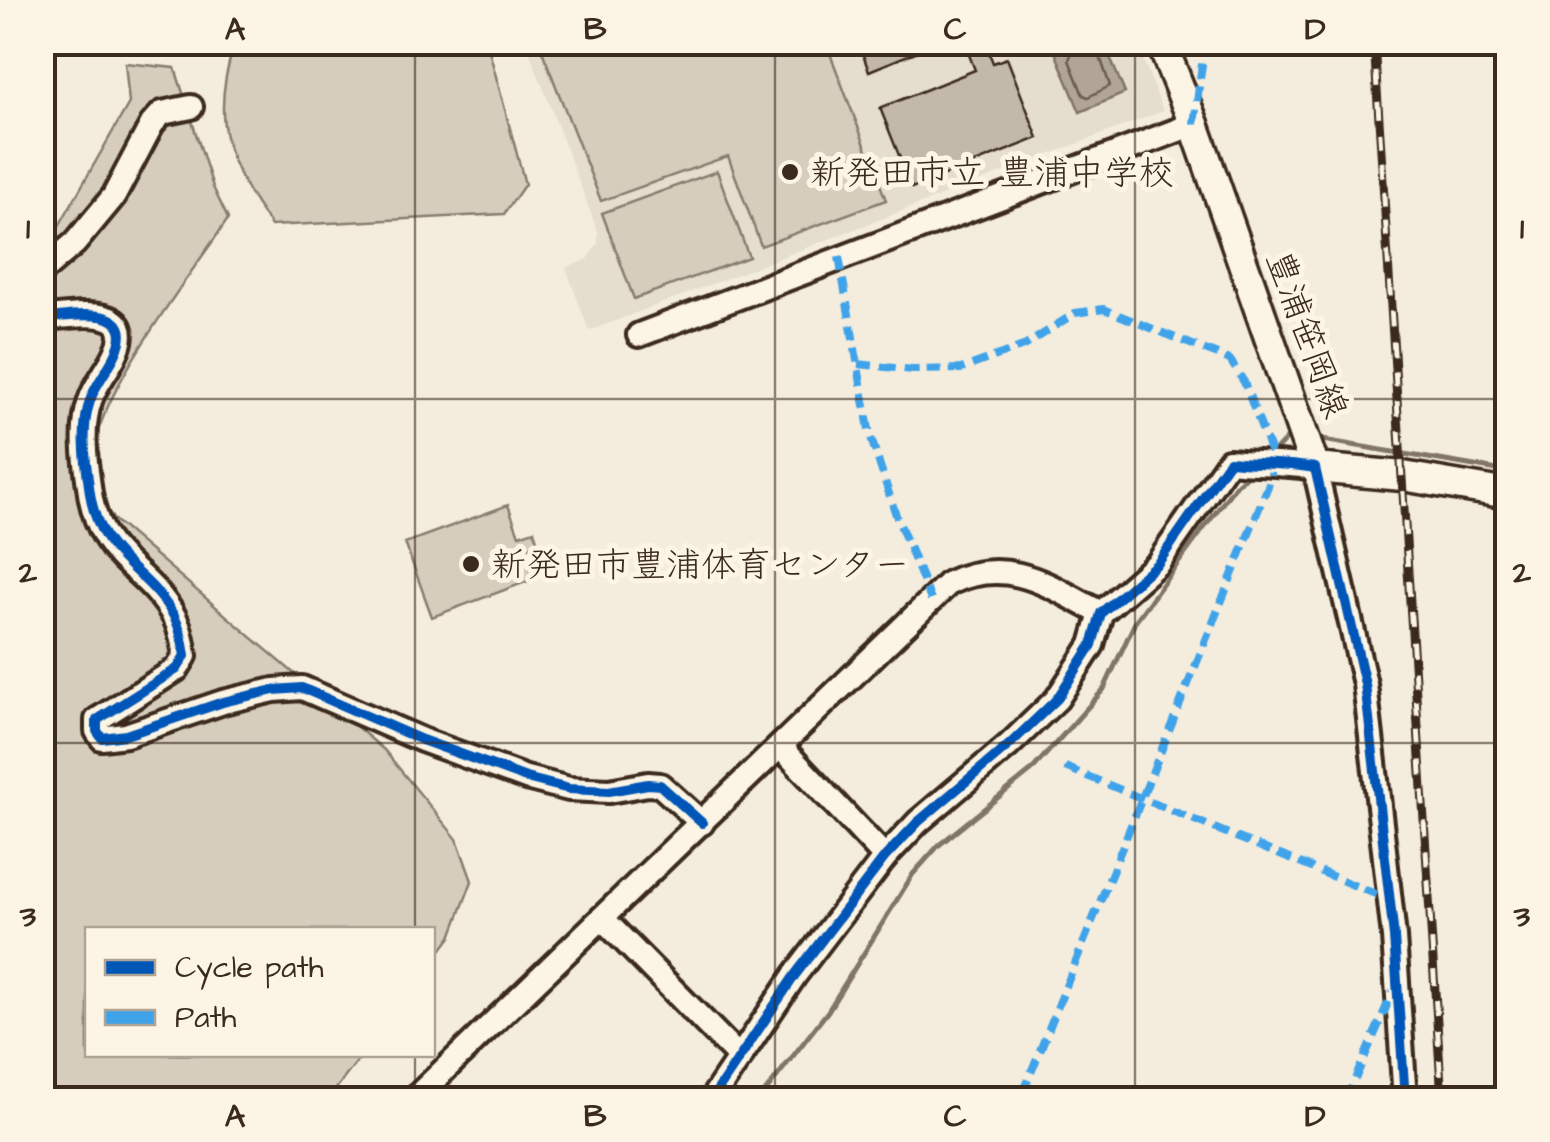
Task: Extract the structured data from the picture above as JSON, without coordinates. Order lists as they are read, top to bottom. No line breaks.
{"streets":{"main road":["豊浦笹岡線"]},"places":["新発田市立 豊浦中学校","新発田市豊浦体育センター"],"legend":["Cycle path","Path"],"grid":{"columns":["A","B","C","D"],"rows":["1","2","3"]}}
